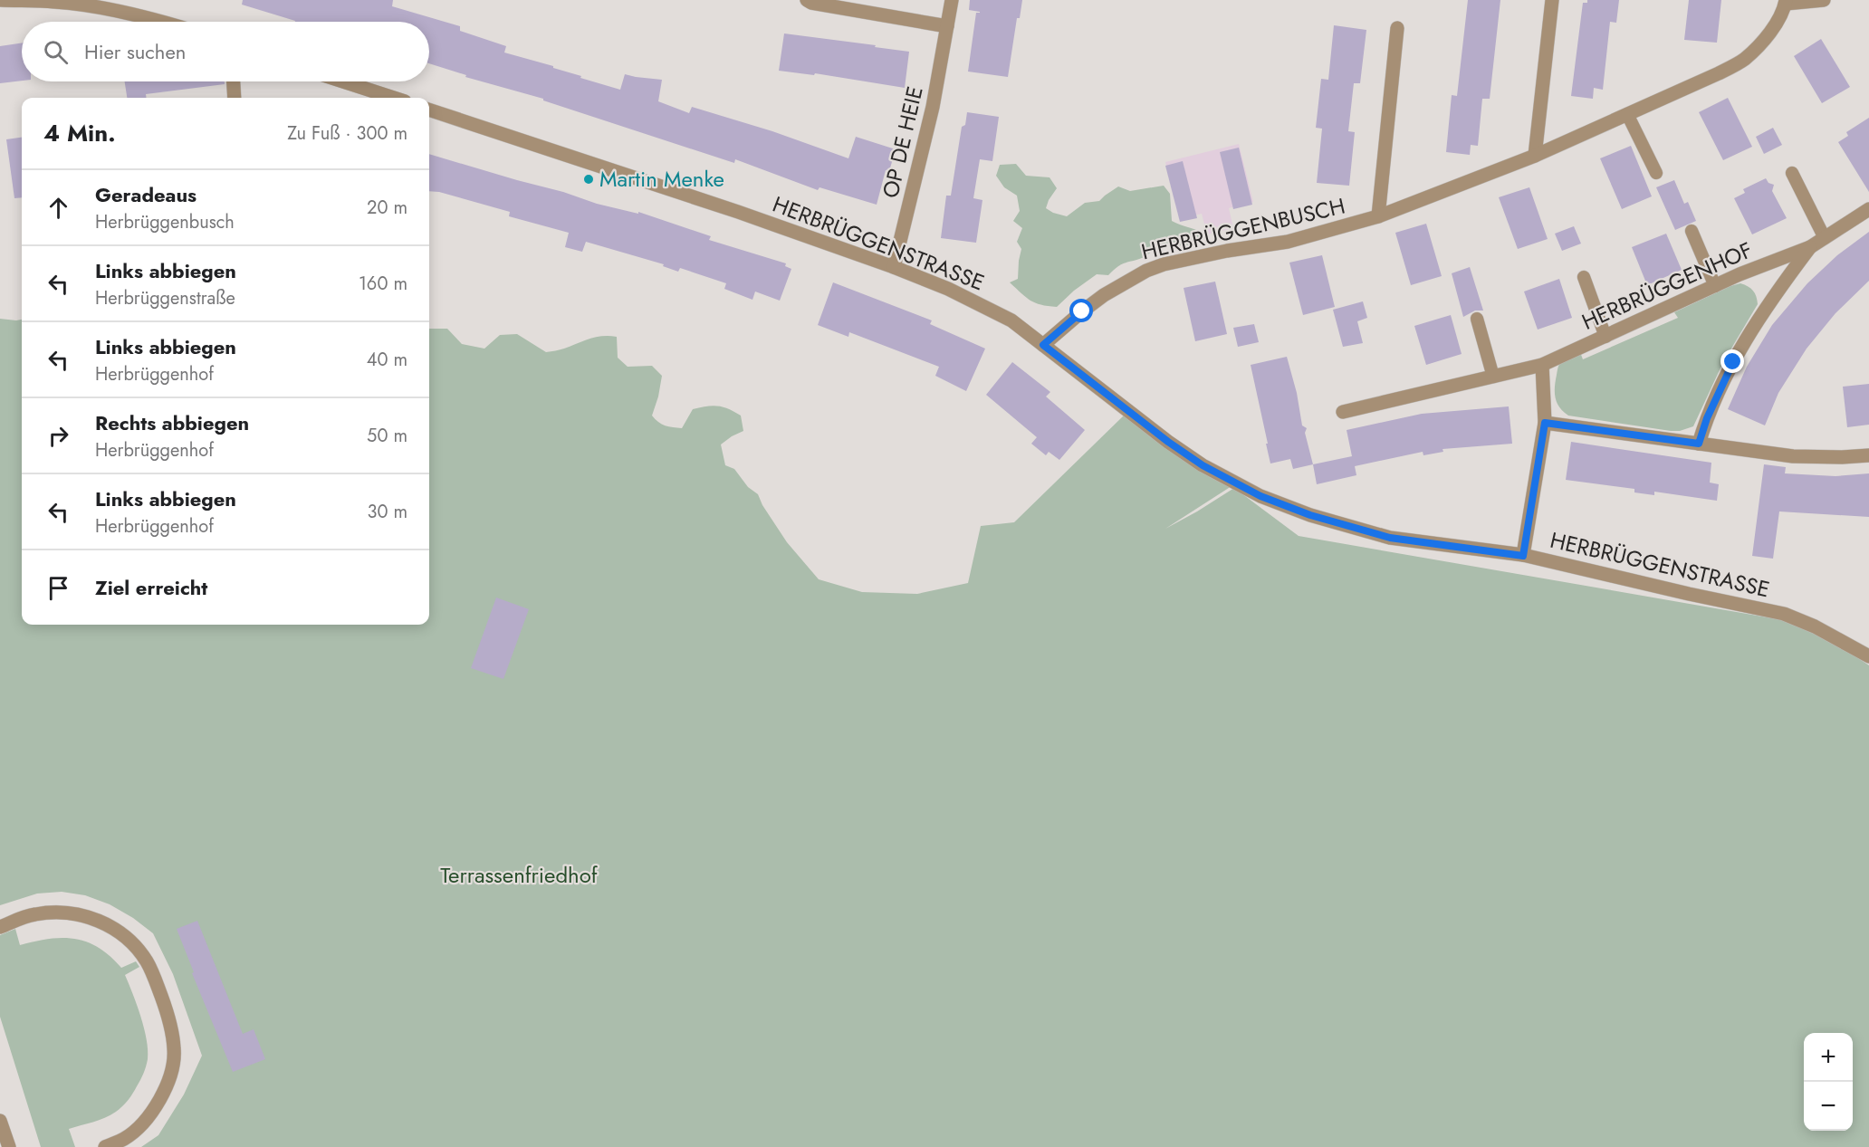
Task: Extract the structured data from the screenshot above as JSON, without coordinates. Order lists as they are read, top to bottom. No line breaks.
{"streets":{"street":["OP DE HEIE","HERBRÜGGENBUSCH","HERBRÜGGENSTRASSE","HERBRÜGGENHOF"]},"crossings":[["OP DE HEIE","HERBRÜGGENSTRASSE"],["HERBRÜGGENBUSCH","HERBRÜGGENSTRASSE"]],"parks":["Terrassenfriedhof"],"places":["Martin Menke"],"page":{"search":"Hier suchen","heading":["4 Min.","Zu Fuß · 300 m"],"list":[["Geradeaus","Herbrüggenbusch","20 m"],["Links abbiegen","Herbrüggenstraße","160 m"],["Links abbiegen","Herbrüggenhof","40 m"],["Rechts abbiegen","Herbrüggenhof","50 m"],["Links abbiegen","Herbrüggenhof","30 m"],"Ziel erreicht"],"map_buttons":["+","−"]}}
